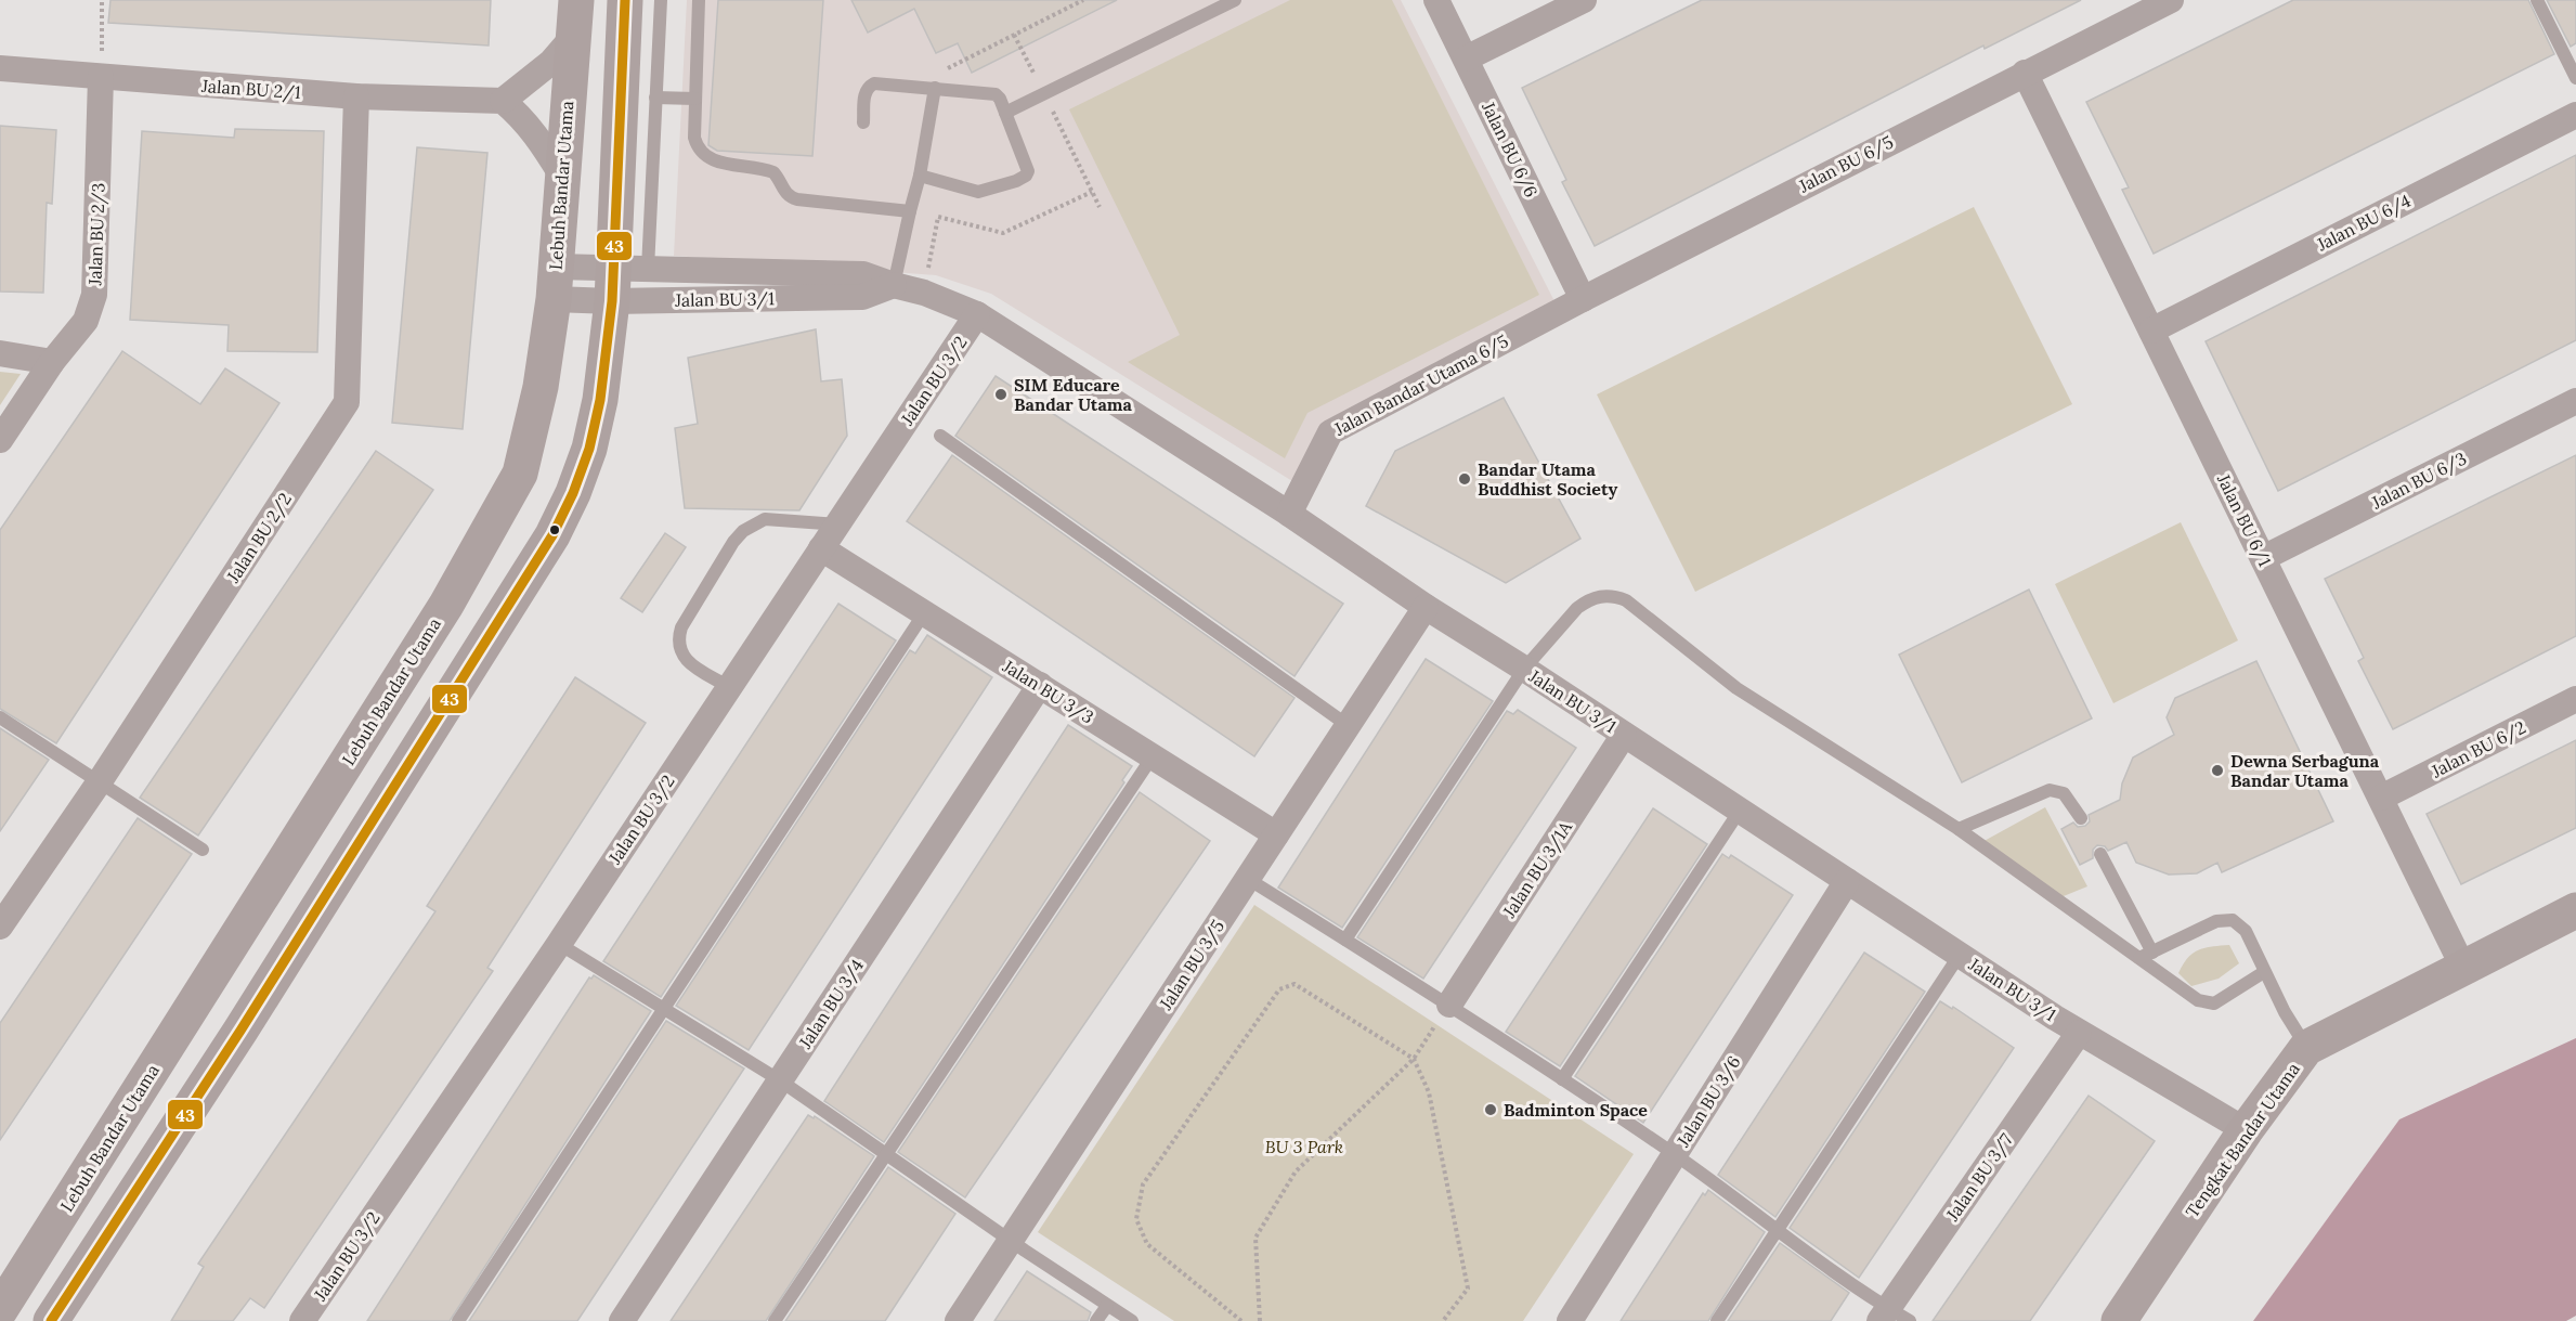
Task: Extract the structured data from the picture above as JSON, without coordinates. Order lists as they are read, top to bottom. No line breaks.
{"streets":{"main road":["Lebuh Bandar Utama","Tengkat Bandar Utama"],"street":["Jalan BU 2/1","Jalan BU 6/6","Jalan BU 6/5","Jalan BU 6/4","Jalan BU 2/3","Jalan BU 3/1","Jalan BU 3/2","Jalan Bandar Utama 6/5","Jalan BU 6/3","Jalan BU 6/1","Jalan BU 2/2","Jalan BU 3/3","Jalan BU 6/2","Jalan BU 3/1A","Jalan BU 3/5","Jalan BU 3/4","Jalan BU 3/6","Jalan BU 3/7"]},"crossings":[["Jalan BU 2/1","Jalan BU 2/3"],["Jalan BU 2/1","Jalan BU 2/2"],["Jalan BU 6/6","Jalan BU 6/5"],["Jalan BU 6/5","Jalan Bandar Utama 6/5"],["Jalan BU 6/5","Jalan BU 6/1"],["Lebuh Bandar Utama","Jalan BU 3/1"],["Jalan BU 6/4","Jalan BU 6/1"],["Jalan BU 3/1","Jalan BU 3/2"],["Jalan BU 3/1","Jalan Bandar Utama 6/5"],["Jalan BU 3/1","Jalan BU 3/1A"],["Jalan BU 3/1","Jalan BU 3/5"],["Jalan BU 3/1","Jalan BU 3/6"],["Jalan BU 3/1","Tengkat Bandar Utama"],["Jalan BU 3/1","Jalan BU 3/7"],["Jalan BU 3/2","Jalan BU 3/3"],["Jalan BU 6/3","Jalan BU 6/1"],["Jalan BU 6/1","Jalan BU 6/2"],["Jalan BU 6/1","Tengkat Bandar Utama"],["Jalan BU 3/3","Jalan BU 3/5"],["Jalan BU 3/3","Jalan BU 3/4"]],"parks":["BU 3 Park"],"places":["SIM Educare Bandar Utama","Bandar Utama Buddhist Society","Dewna Serbaguna Bandar Utama","Badminton Space"],"lines":["transit line 43"]}
